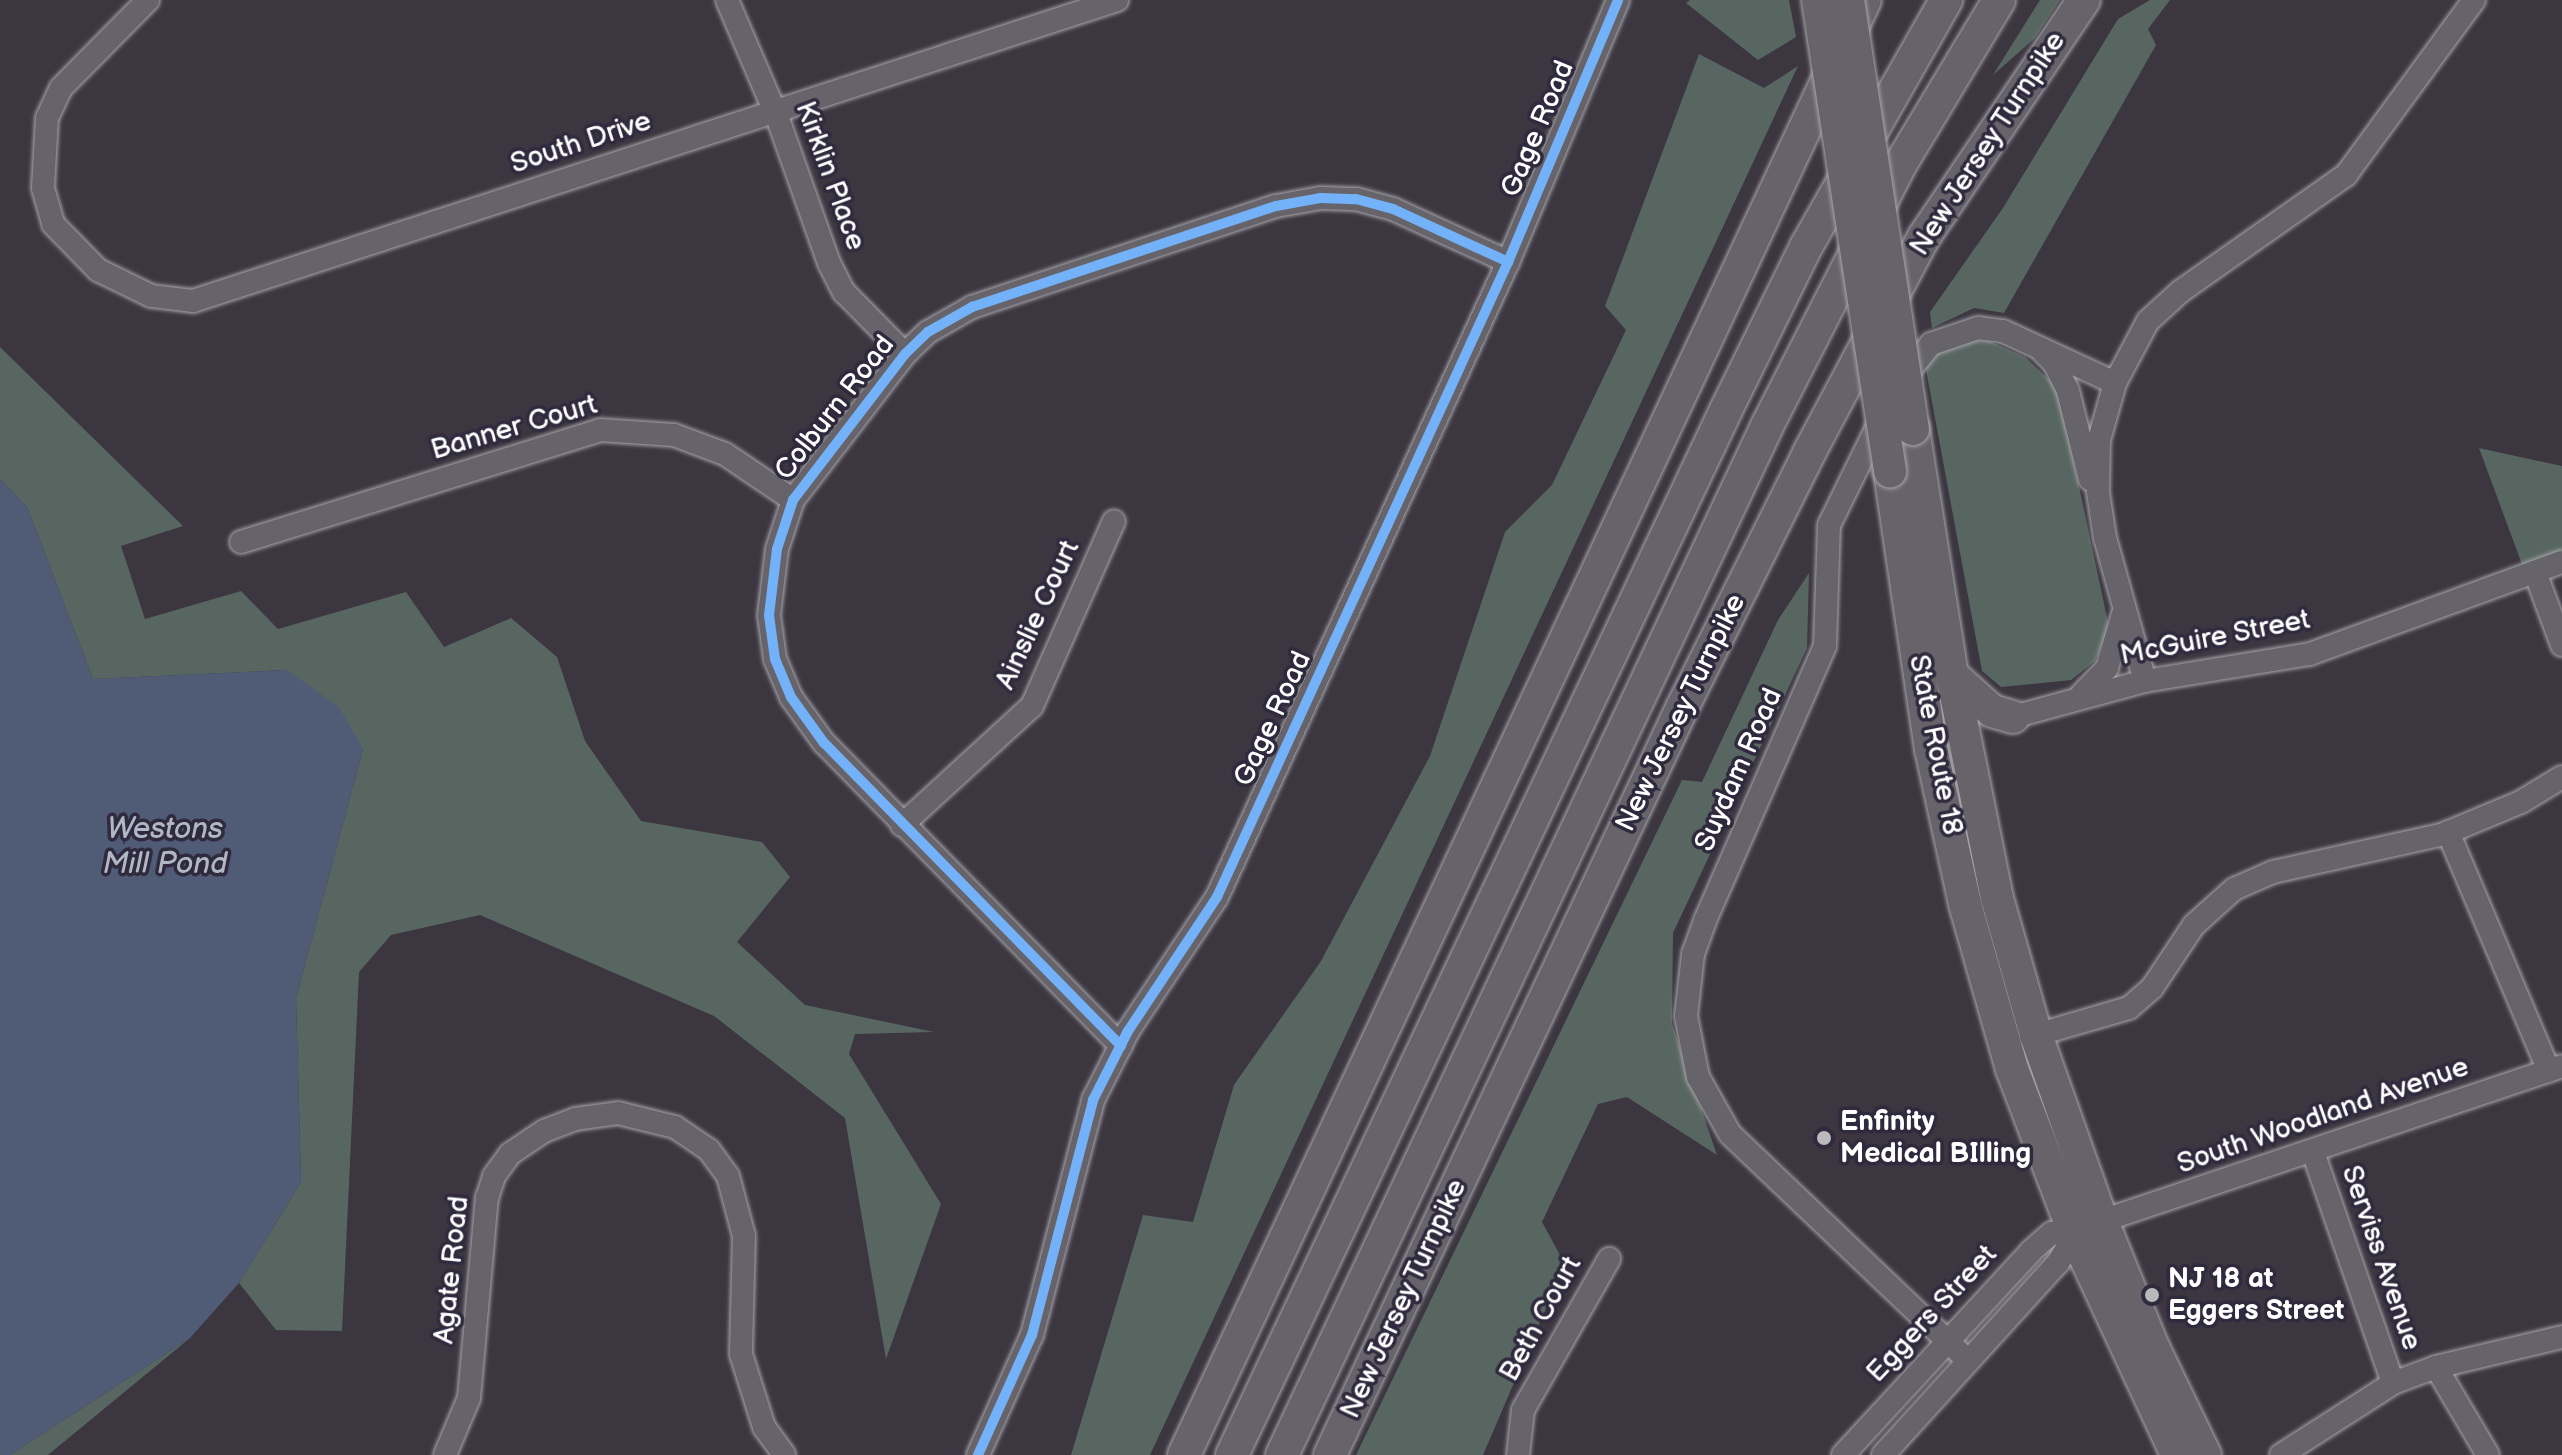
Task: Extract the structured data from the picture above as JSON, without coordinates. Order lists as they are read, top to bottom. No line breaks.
{"streets":{"highway":["New Jersey Turnpike","State Route 18"],"street":["Gage Road","South Drive","Kirklin Place","Colburn Road","Banner Court","Ainslie Court","McGuire Street","Suydam Road","South Woodland Avenue","Serviss Avenue","Agate Road","Eggers Street","Beth Court"]},"crossings":[["Gage Road","Colburn Road"],["South Drive","Kirklin Place"],["Kirklin Place","Colburn Road"],["Colburn Road","Banner Court"],["Colburn Road","Ainslie Court"],["State Route 18","South Woodland Avenue"],["State Route 18","Eggers Street"],["Suydam Road","Eggers Street"],["South Woodland Avenue","Serviss Avenue"],["South Woodland Avenue","Eggers Street"]],"water":["Westons Mill Pond"],"places":["Enfinity Medical BIlling","NJ 18 at Eggers Street"]}
